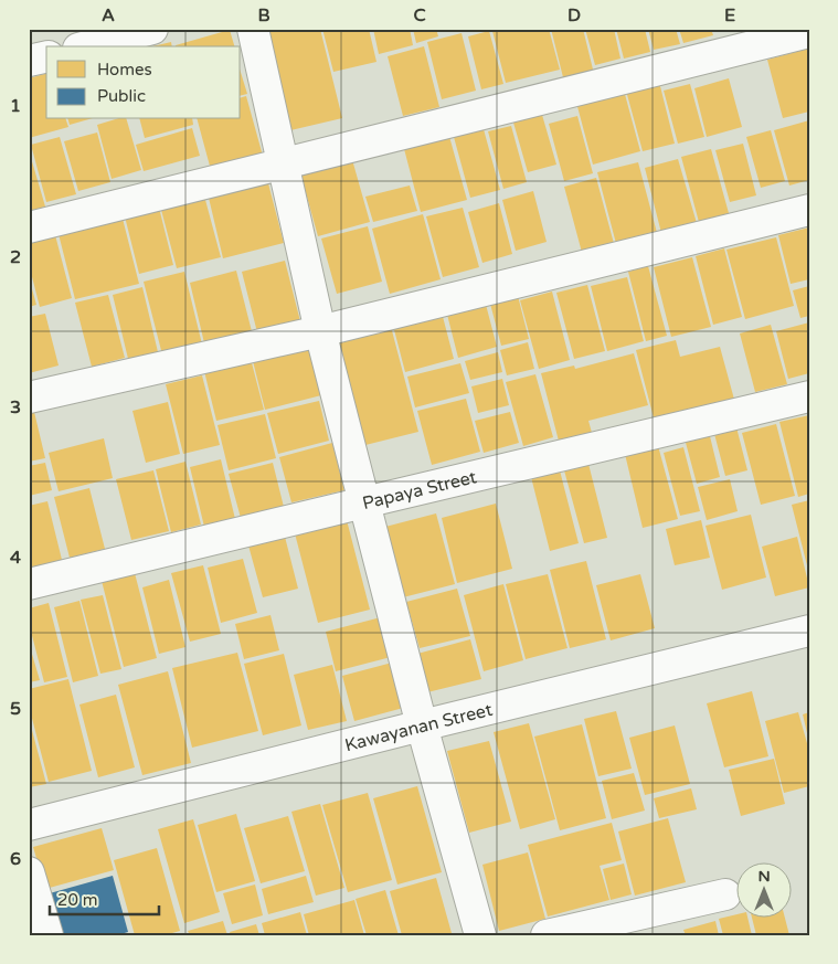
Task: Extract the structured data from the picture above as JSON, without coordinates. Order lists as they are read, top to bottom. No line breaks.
{"streets":{"street":["Papaya Street","Kawayanan Street"]},"legend":["Homes","Public"],"scale_bar":"20 m","north":"top","grid":{"columns":["A","B","C","D","E"],"rows":["1","2","3","4","5","6"]}}
